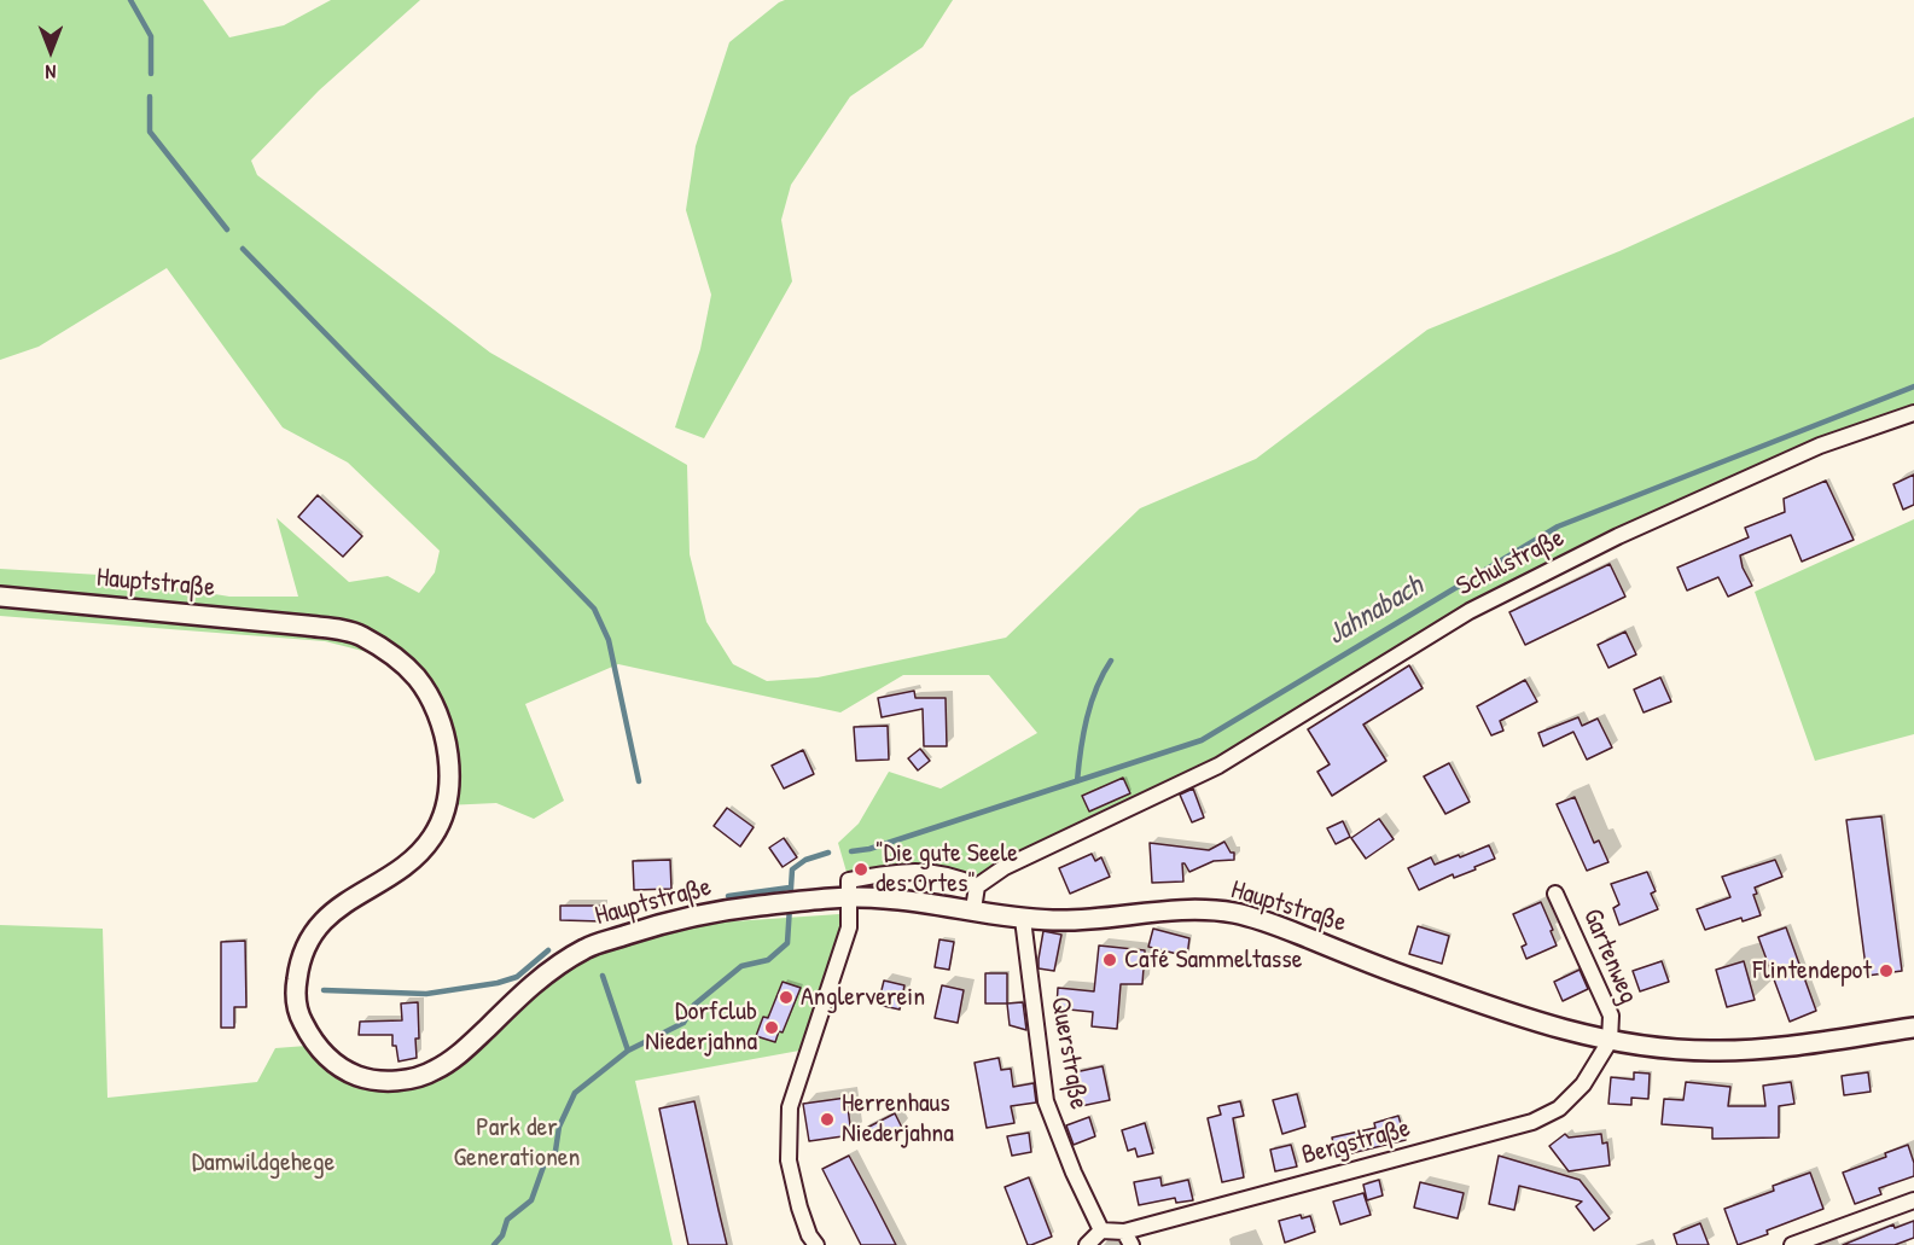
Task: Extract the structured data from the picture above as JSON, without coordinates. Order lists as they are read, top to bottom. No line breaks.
{"streets":{"street":["Schulstraße","Hauptstraße","Gartenweg","Querstraße","Bergstraße"]},"crossings":[["Hauptstraße","Gartenweg"],["Hauptstraße","Querstraße"],["Hauptstraße","Bergstraße"],["Gartenweg","Bergstraße"],["Querstraße","Bergstraße"]],"water":["Jahnabach"],"parks":["Park der Generationen","Damwildgehege"],"places":["\"Die gute Seele des Ortes\"","Café Sammeltasse","Flintendepot","Anglerverein","Dorfclub Niederjahna","Herrenhaus Niederjahna"],"north":"bottom"}
